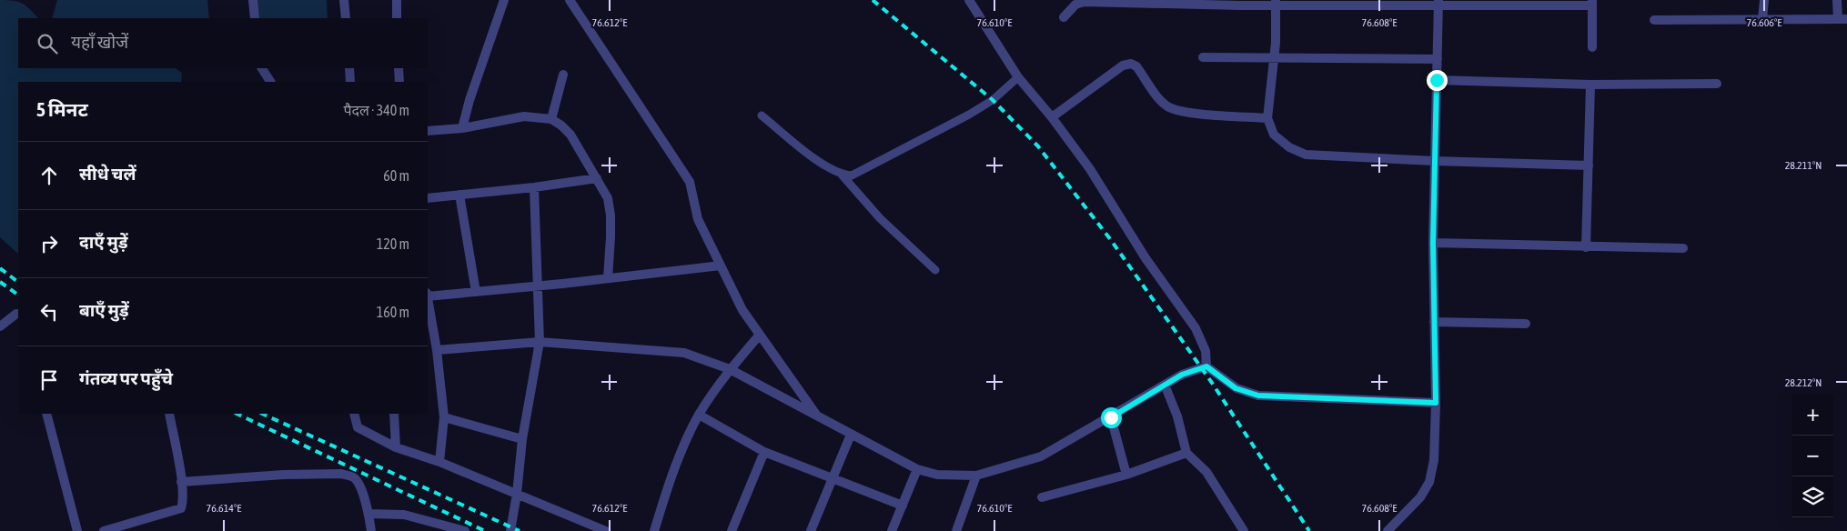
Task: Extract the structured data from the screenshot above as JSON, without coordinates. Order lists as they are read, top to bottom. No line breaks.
{"page":{"search":"यहाँ खोजें","heading":["5 मिनट","पैदल · 340 m"],"list":[["सीधे चलें","60 m"],["दाएँ मुड़ें","120 m"],["बाएँ मुड़ें","160 m"],"गंतव्य पर पहुँचे"],"map_buttons":["+","−"]},"coordinates":["76.612°E","76.610°E","76.608°E","76.606°E","28.211°N","28.212°N","76.614°E"]}
